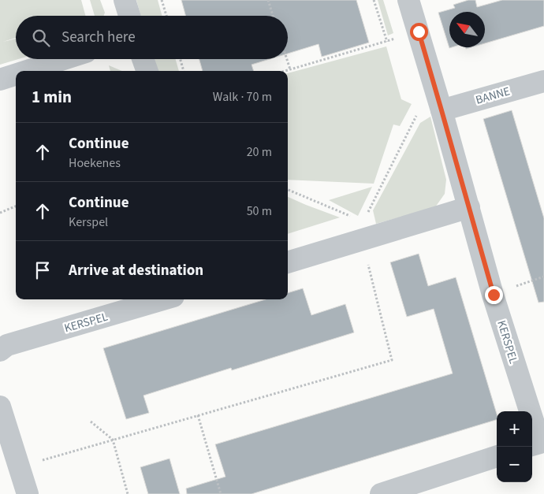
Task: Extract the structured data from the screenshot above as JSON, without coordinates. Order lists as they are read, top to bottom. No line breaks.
{"streets":{"street":["BANNE","KERSPEL"]},"crossings":[["BANNE","KERSPEL"]],"north":"top left","page":{"search":"Search here","heading":["1 min","Walk · 70 m"],"list":[["Continue","Hoekenes","20 m"],["Continue","Kerspel","50 m"],"Arrive at destination"],"map_buttons":["+","−"]}}
